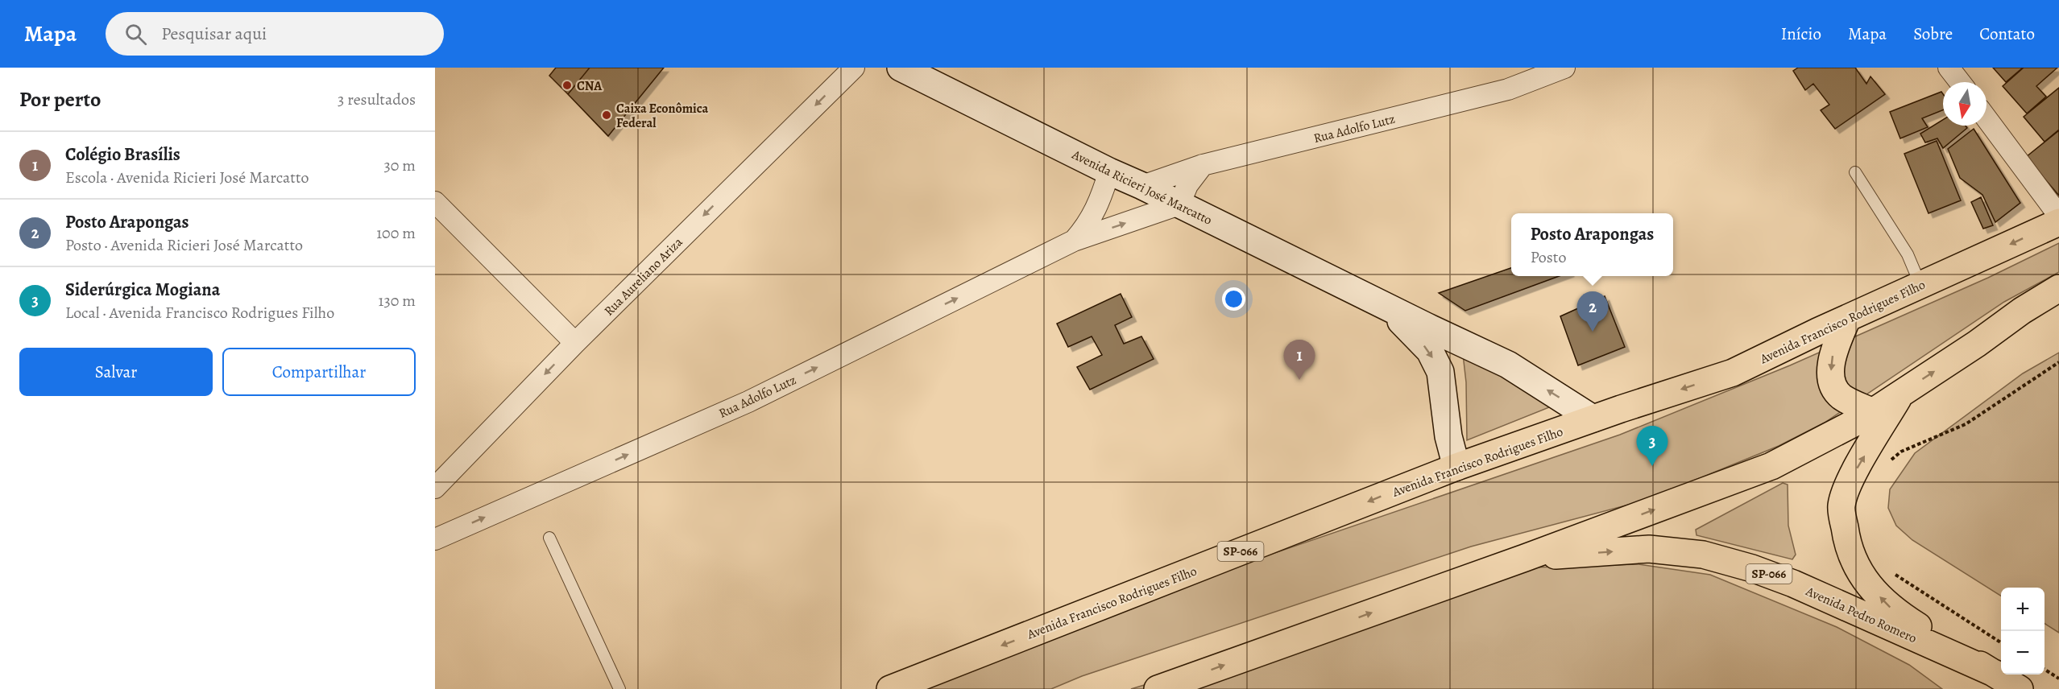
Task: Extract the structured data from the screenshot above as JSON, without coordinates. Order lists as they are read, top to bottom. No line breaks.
{"streets":{"main road":["Avenida Ricieri José Marcatto","Avenida Francisco Rodrigues Filho","SP-066","Avenida Pedro Romero"],"street":["Rua Adolfo Lutz","Rua Aureliano Ariza"]},"crossings":[["Rua Adolfo Lutz","Avenida Ricieri José Marcatto"],["Avenida Ricieri José Marcatto","Avenida Francisco Rodrigues Filho"],["SP-066","Avenida Pedro Romero"]],"one_way":["Rua Adolfo Lutz","Rua Aureliano Ariza"],"places":["CNA","Caixa Econômica Federal"],"north":"bottom","page":{"header":"Mapa","search":"Pesquisar aqui","nav":["Início","Mapa","Sobre","Contato"],"heading":["Por perto","3 resultados"],"list":[{"mark":"1","name":"Colégio Brasílis","note":"Escola · Avenida Ricieri José Marcatto","value":"30 m"},{"mark":"2","name":"Posto Arapongas","note":"Posto · Avenida Ricieri José Marcatto","value":"100 m"},{"mark":"3","name":"Siderúrgica Mogiana","note":"Local · Avenida Francisco Rodrigues Filho","value":"130 m"}],"popup":["Posto Arapongas","Posto"],"pins":["2","1","3"],"buttons":["Salvar","Compartilhar"],"map_buttons":["+","−"]}}
